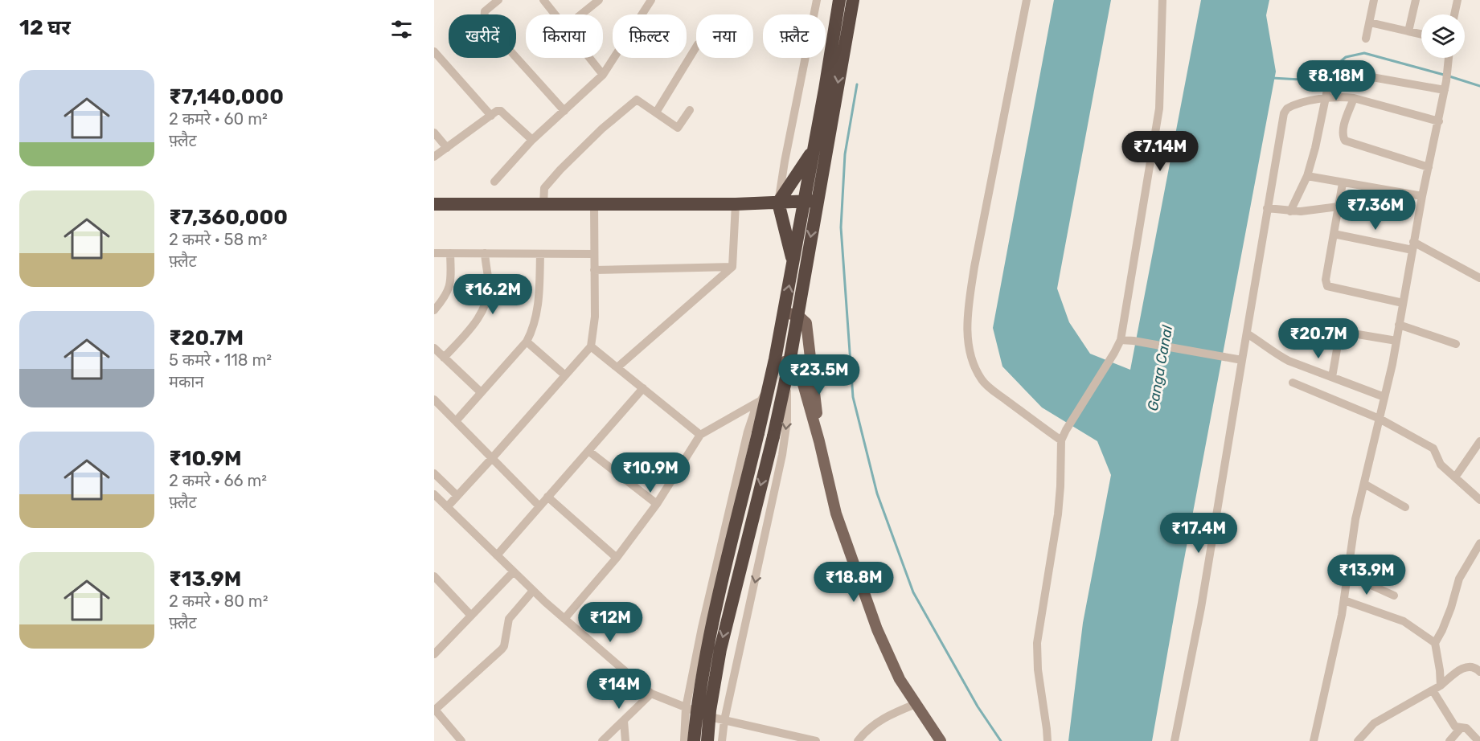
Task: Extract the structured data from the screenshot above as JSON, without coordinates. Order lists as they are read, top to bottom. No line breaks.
{"water":["Ganga Canal"],"page":{"heading":"12 घर","chip":["खरीदें","किराया","फ़िल्टर","नया","फ़्लैट"],"list":[{"name":"₹7,140,000","note":"2 कमरे · 60 m² · फ़्लैट"},{"name":"₹7,360,000","note":"2 कमरे · 58 m² · फ़्लैट"},{"name":"₹20.7M","note":"5 कमरे · 118 m² · मकान"},{"name":"₹10.9M","note":"2 कमरे · 66 m² · फ़्लैट"},{"name":"₹13.9M","note":"2 कमरे · 80 m² · फ़्लैट"}],"price":["₹8.18M","₹7.14M","₹7.36M","₹16.2M","₹20.7M","₹23.5M","₹10.9M","₹17.4M","₹13.9M","₹18.8M","₹12M","₹14M"]}}
